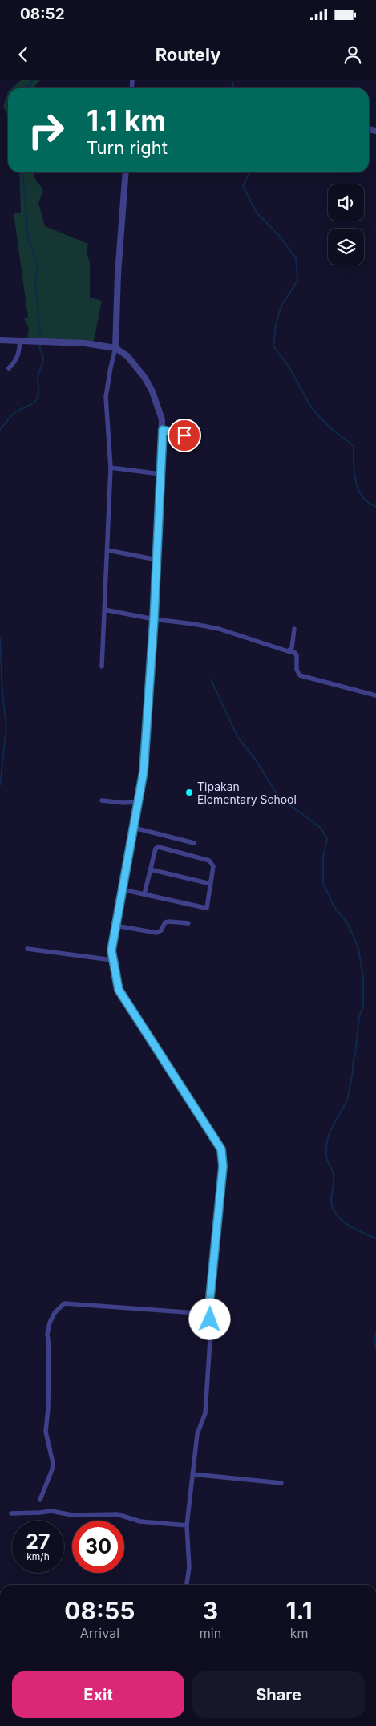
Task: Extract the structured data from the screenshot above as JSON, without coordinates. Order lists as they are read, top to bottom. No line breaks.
{"places":["Tipakan Elementary School"],"page":{"status":"08:52","header":"Routely","turn":["1.1 km","Turn right"],"speed":"27 km/h","limit":"30","eta":["08:55","Arrival","3","min","1.1","km"],"buttons":["Exit","Share"]}}
